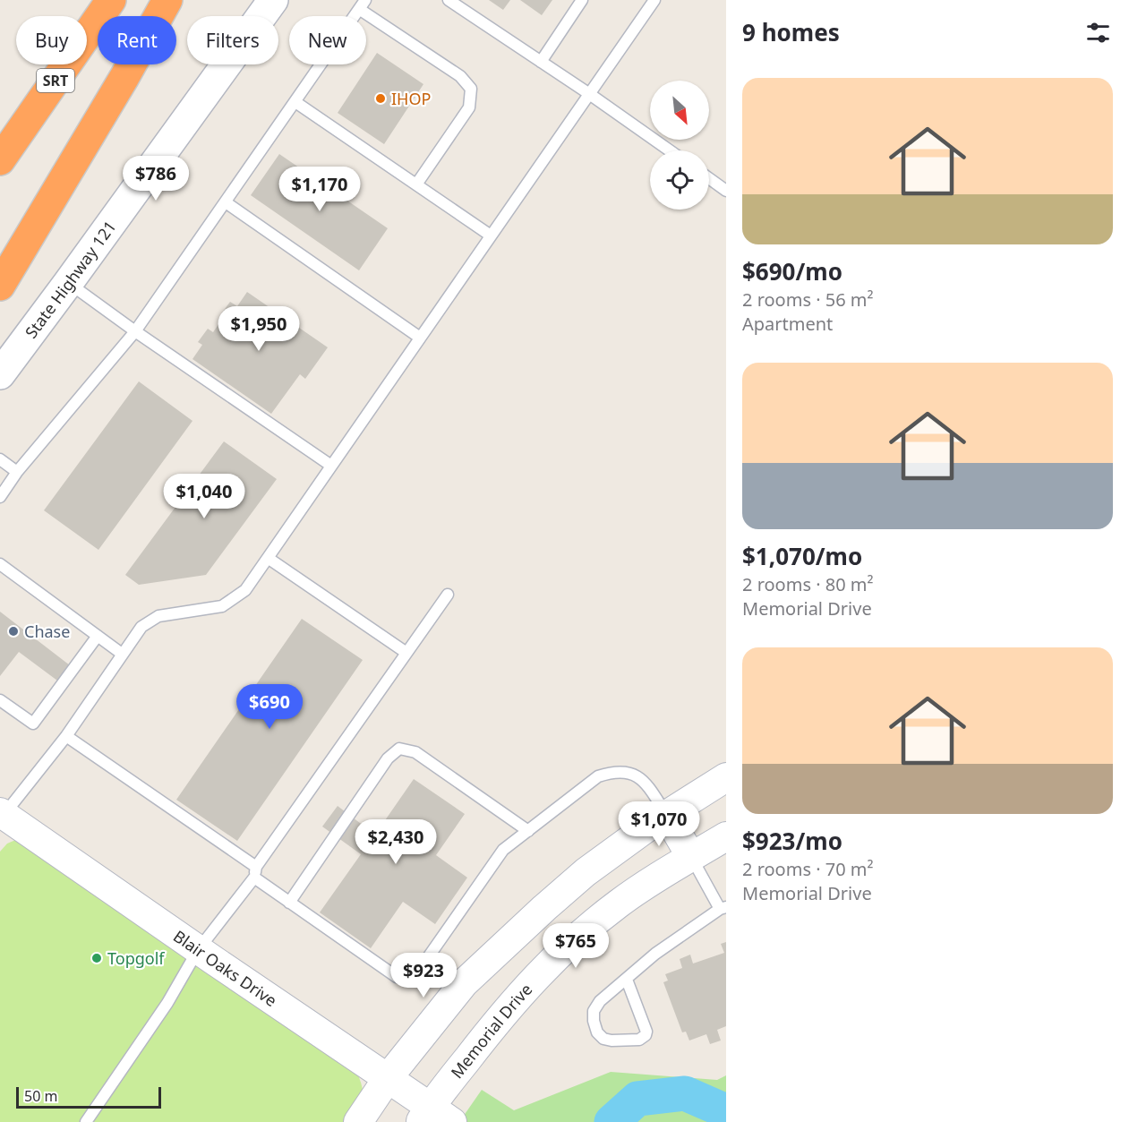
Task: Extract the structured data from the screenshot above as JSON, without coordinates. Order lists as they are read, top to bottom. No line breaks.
{"streets":{"highway":["SRT"],"main road":["State Highway 121"],"street":["Blair Oaks Drive","Memorial Drive"]},"crossings":[["Blair Oaks Drive","Memorial Drive"]],"places":["IHOP","Chase","Topgolf"],"scale_bar":"50 m","north":"bottom right","page":{"heading":"9 homes","chip":["Buy","Rent","Filters","New"],"list":[{"name":"$690/mo","note":"2 rooms · 56 m² · Apartment"},{"name":"$1,070/mo","note":"2 rooms · 80 m² · Memorial Drive"},{"name":"$923/mo","note":"2 rooms · 70 m² · Memorial Drive"}],"price":["$786","$1,170","$1,950","$1,040","$690","$1,070","$2,430","$765","$923"],"scale":"50 m"}}
